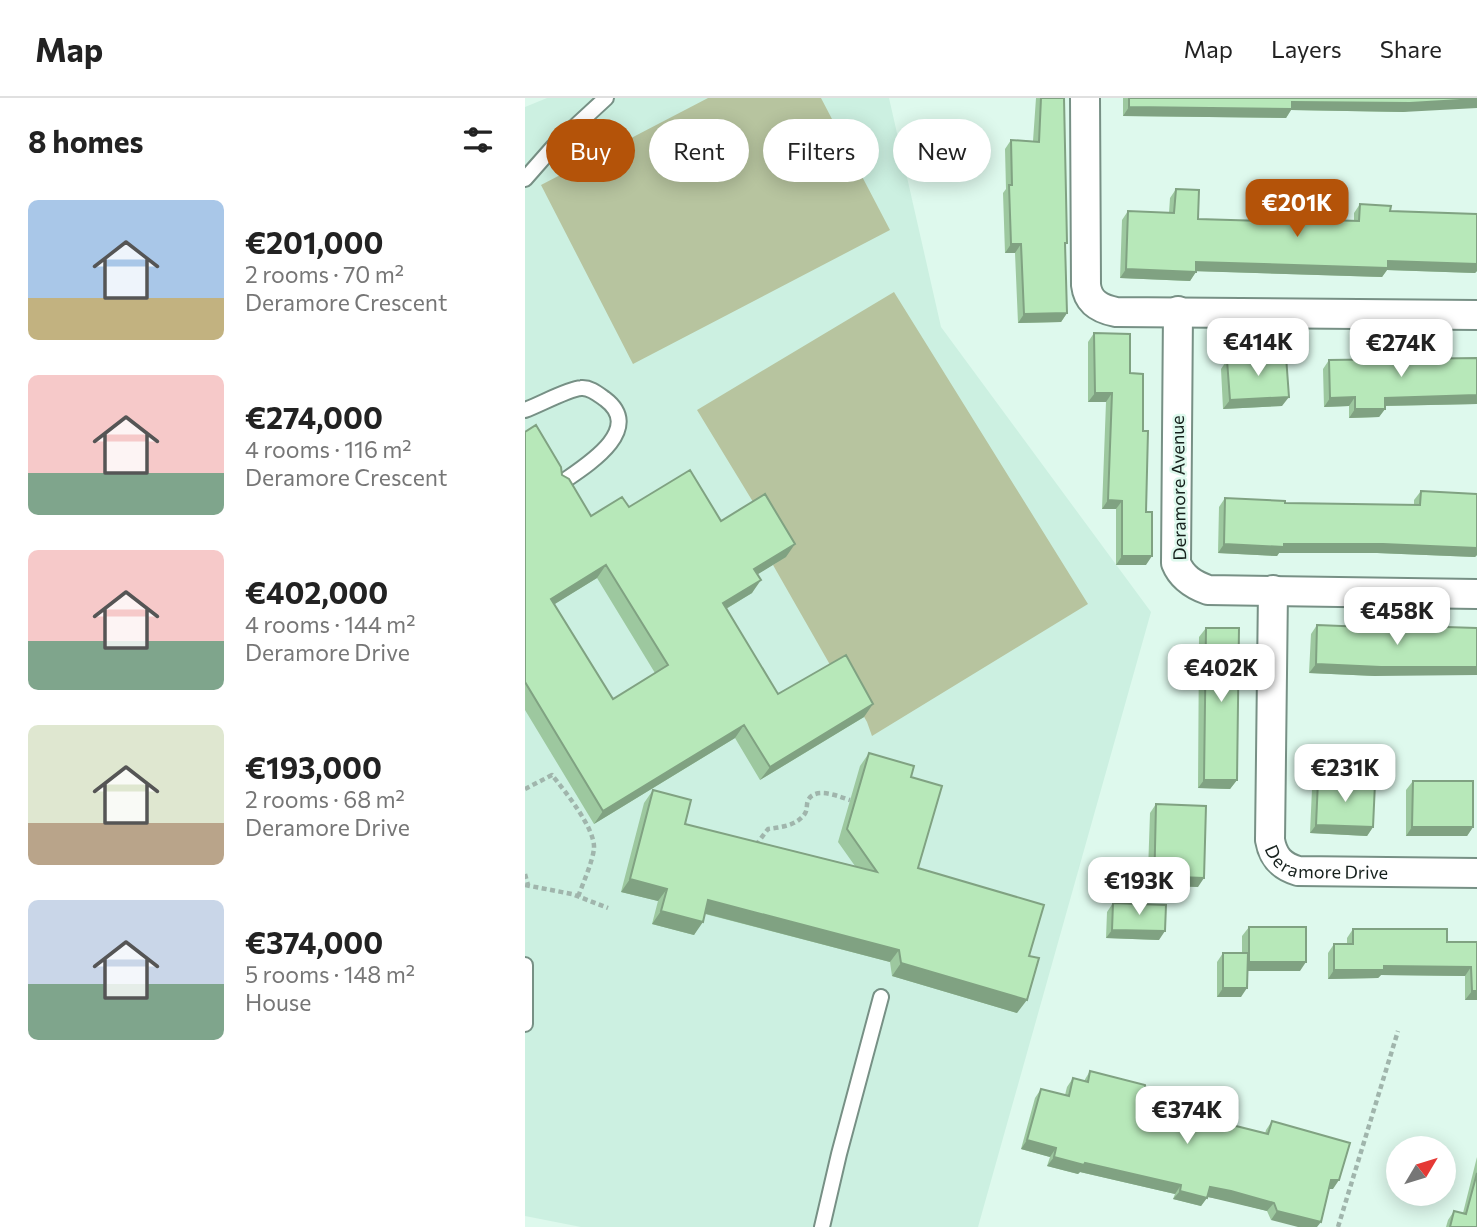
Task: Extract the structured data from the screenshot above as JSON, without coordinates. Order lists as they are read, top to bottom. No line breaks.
{"streets":{"street":["Deramore Avenue","Deramore Drive"]},"crossings":[["Deramore Avenue","Deramore Drive"]],"north":"top right","page":{"header":"Map","nav":["Map","Layers","Share"],"heading":"8 homes","chip":["Buy","Rent","Filters","New"],"price":["€201K","€414K","€274K","€458K","€402K","€231K","€193K","€374K"],"list":[{"name":"€201,000","note":"2 rooms · 70 m² · Deramore Crescent"},{"name":"€274,000","note":"4 rooms · 116 m² · Deramore Crescent"},{"name":"€402,000","note":"4 rooms · 144 m² · Deramore Drive"},{"name":"€193,000","note":"2 rooms · 68 m² · Deramore Drive"},{"name":"€374,000","note":"5 rooms · 148 m² · House"}]}}
